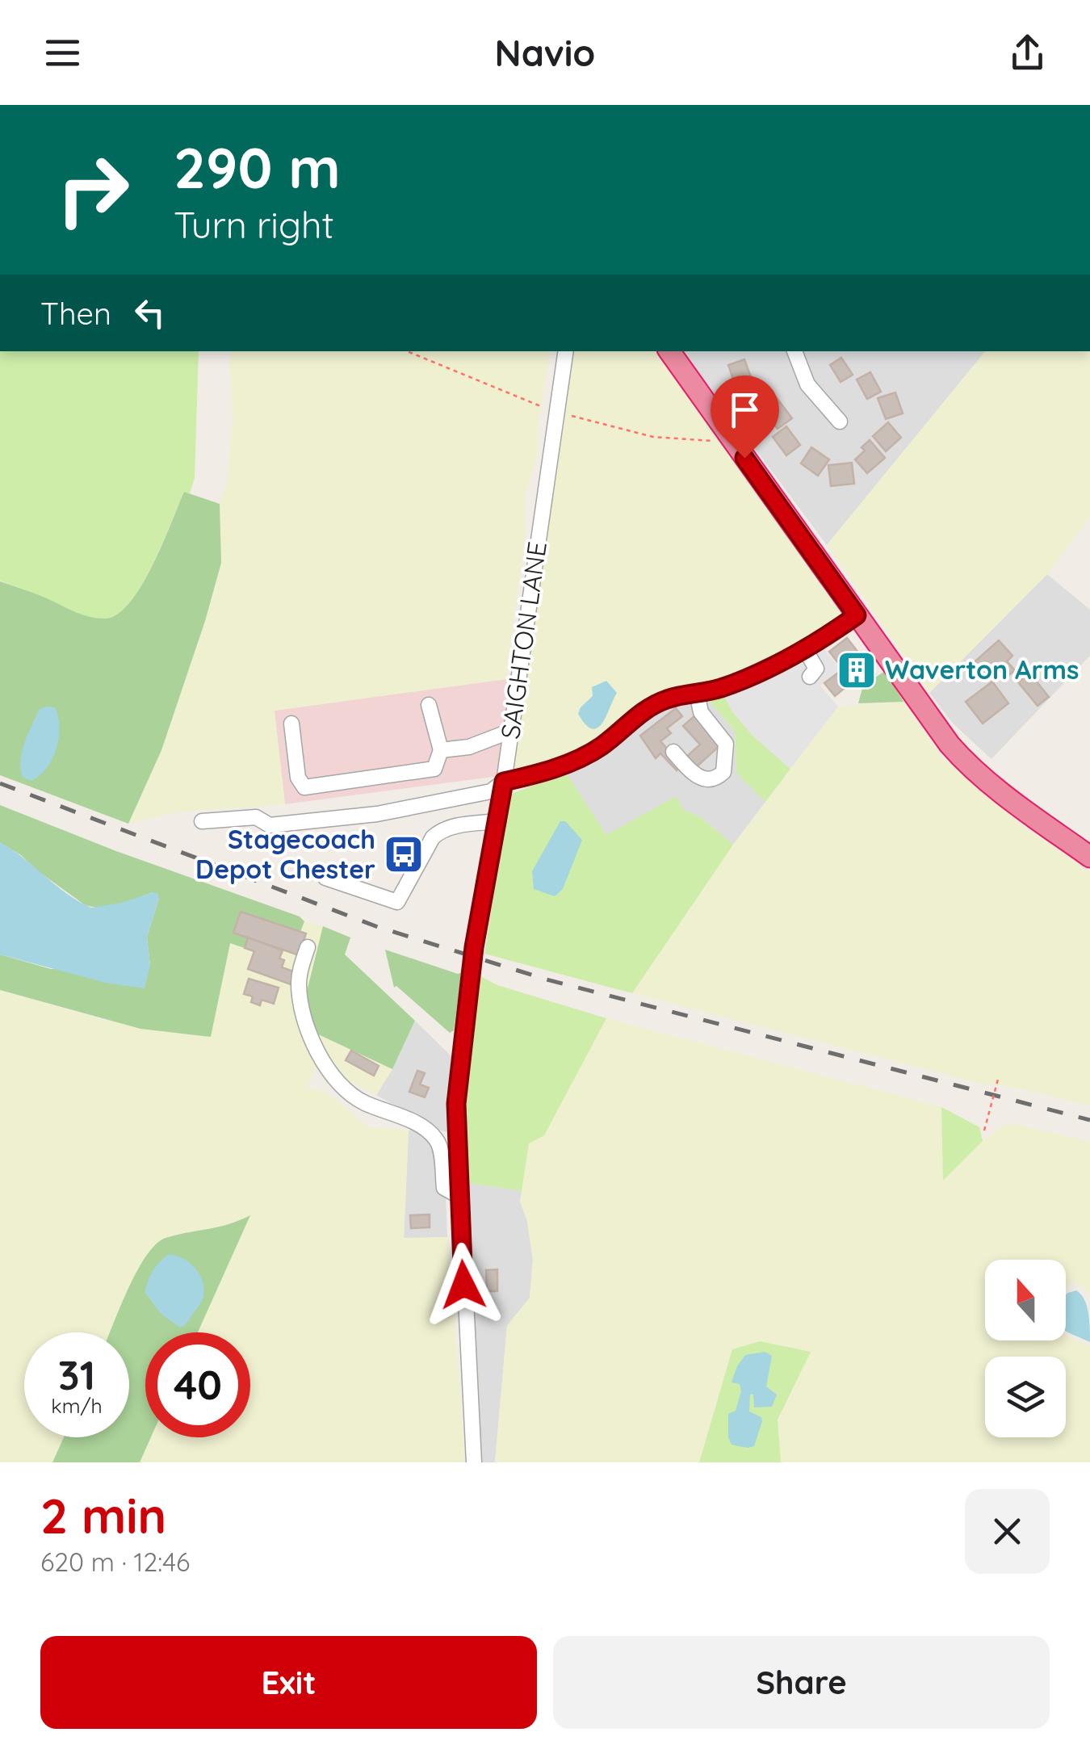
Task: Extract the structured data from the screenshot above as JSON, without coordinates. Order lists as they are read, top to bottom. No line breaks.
{"streets":{"street":["SAIGHTON LANE"]},"places":{"building":["Waverton Arms"],"bus stop":["Stagecoach Depot Chester"]},"north":"top","page":{"header":"Navio","turn":["290 m","Turn right"],"then":"Then","speed":"31 km/h","limit":"40","heading":["2 min","620 m · 12:46"],"buttons":["Exit","Share"]}}
